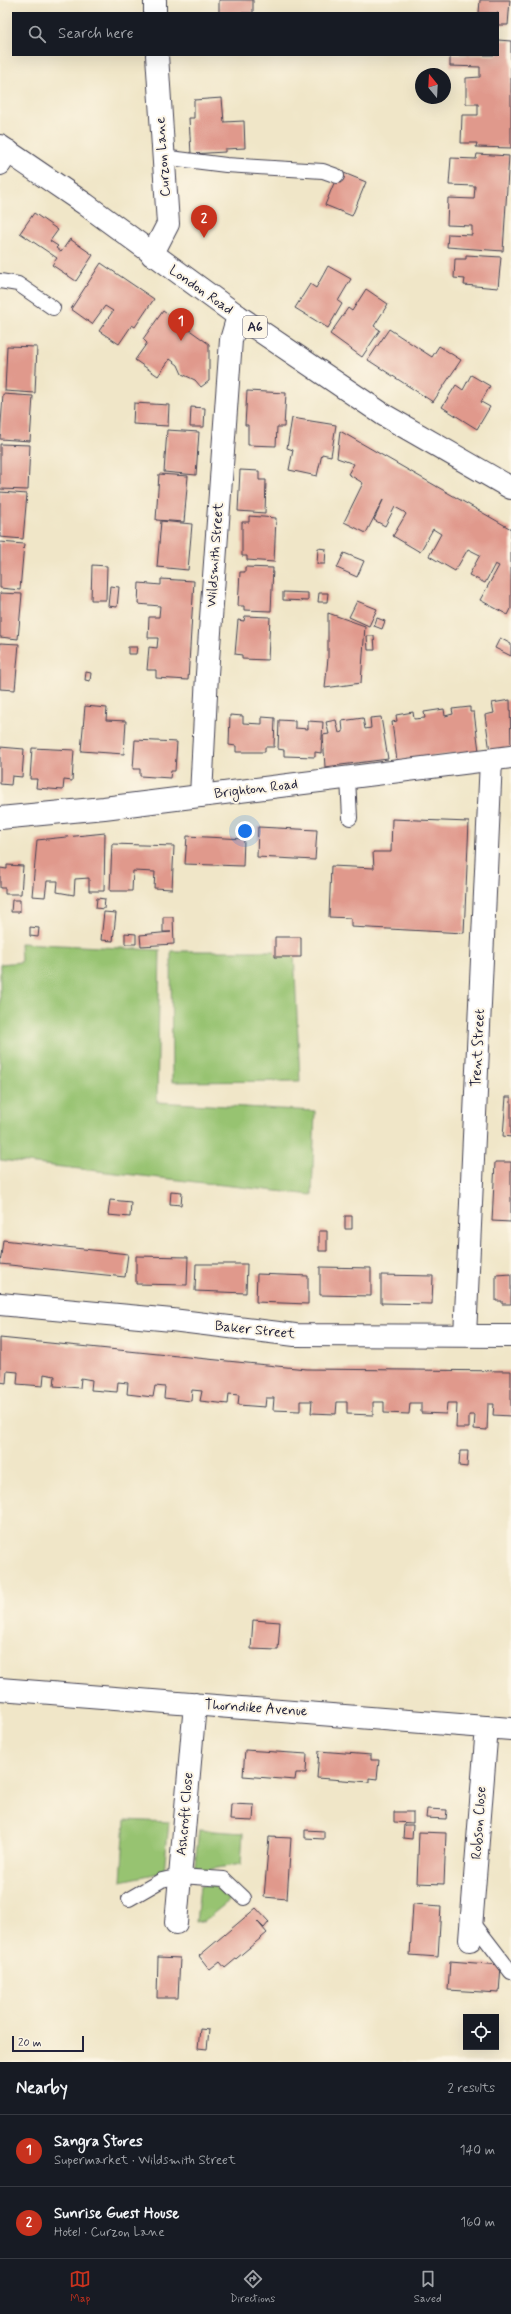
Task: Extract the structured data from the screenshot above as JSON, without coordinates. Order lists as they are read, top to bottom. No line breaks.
{"streets":{"street":["Curzon Lane","London Road","A6","Wildsmith Street","Brighton Road","Trent Street","Baker Street","Thorndike Avenue","Ashcroft Close","Robson Close"]},"crossings":[["Curzon Lane","London Road"],["London Road","Wildsmith Street"],["Wildsmith Street","Brighton Road"],["Brighton Road","Trent Street"],["Trent Street","Baker Street"],["Thorndike Avenue","Ashcroft Close"],["Thorndike Avenue","Robson Close"]],"scale_bar":"20 m","north":"top","page":{"search":"Search here","pins":["2","1"],"scale":"20 m","heading":["Nearby","2 results"],"list":[{"mark":"1","name":"Sangra Stores","note":"Supermarket · Wildsmith Street","value":"140 m"},{"mark":"2","name":"Sunrise Guest House","note":"Hotel · Curzon Lane","value":"160 m"}],"nav":["Map","Directions","Saved"]}}
